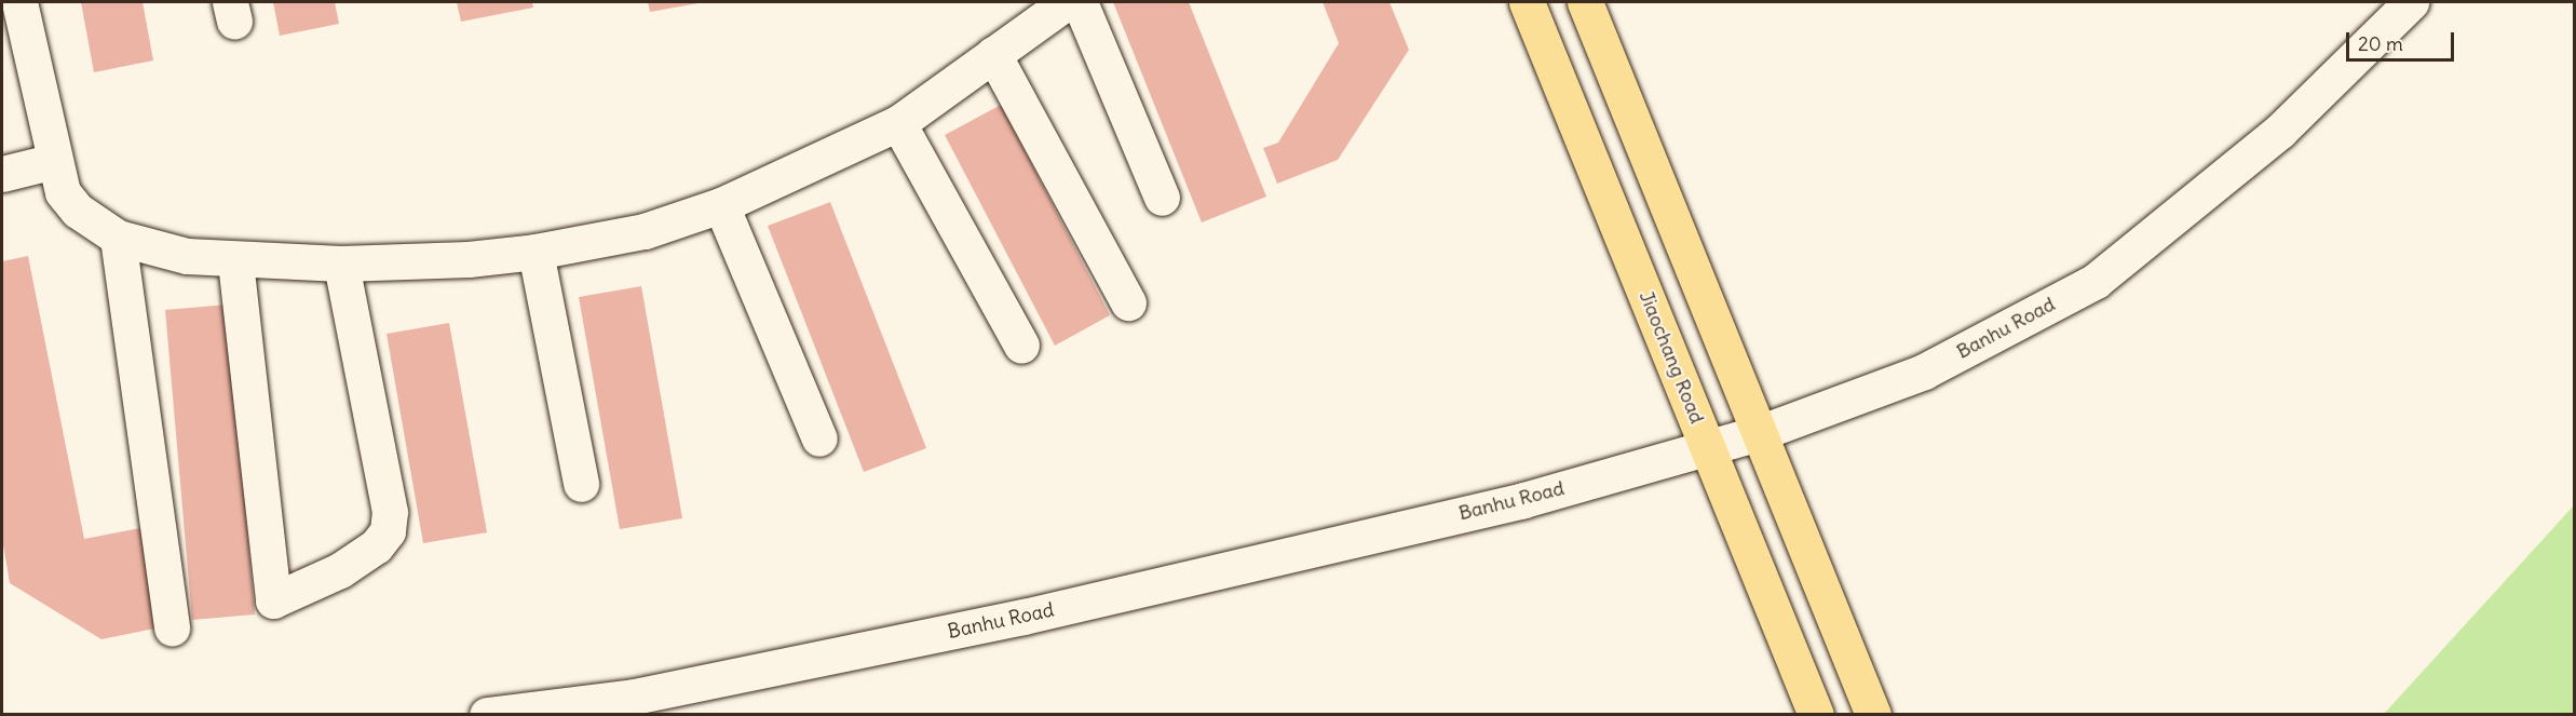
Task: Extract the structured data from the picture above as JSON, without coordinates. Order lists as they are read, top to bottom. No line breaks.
{"streets":{"main road":["Jiaochang Road"],"street":["Banhu Road"]},"crossings":[["Banhu Road","Jiaochang Road"]],"scale_bar":"20 m"}
